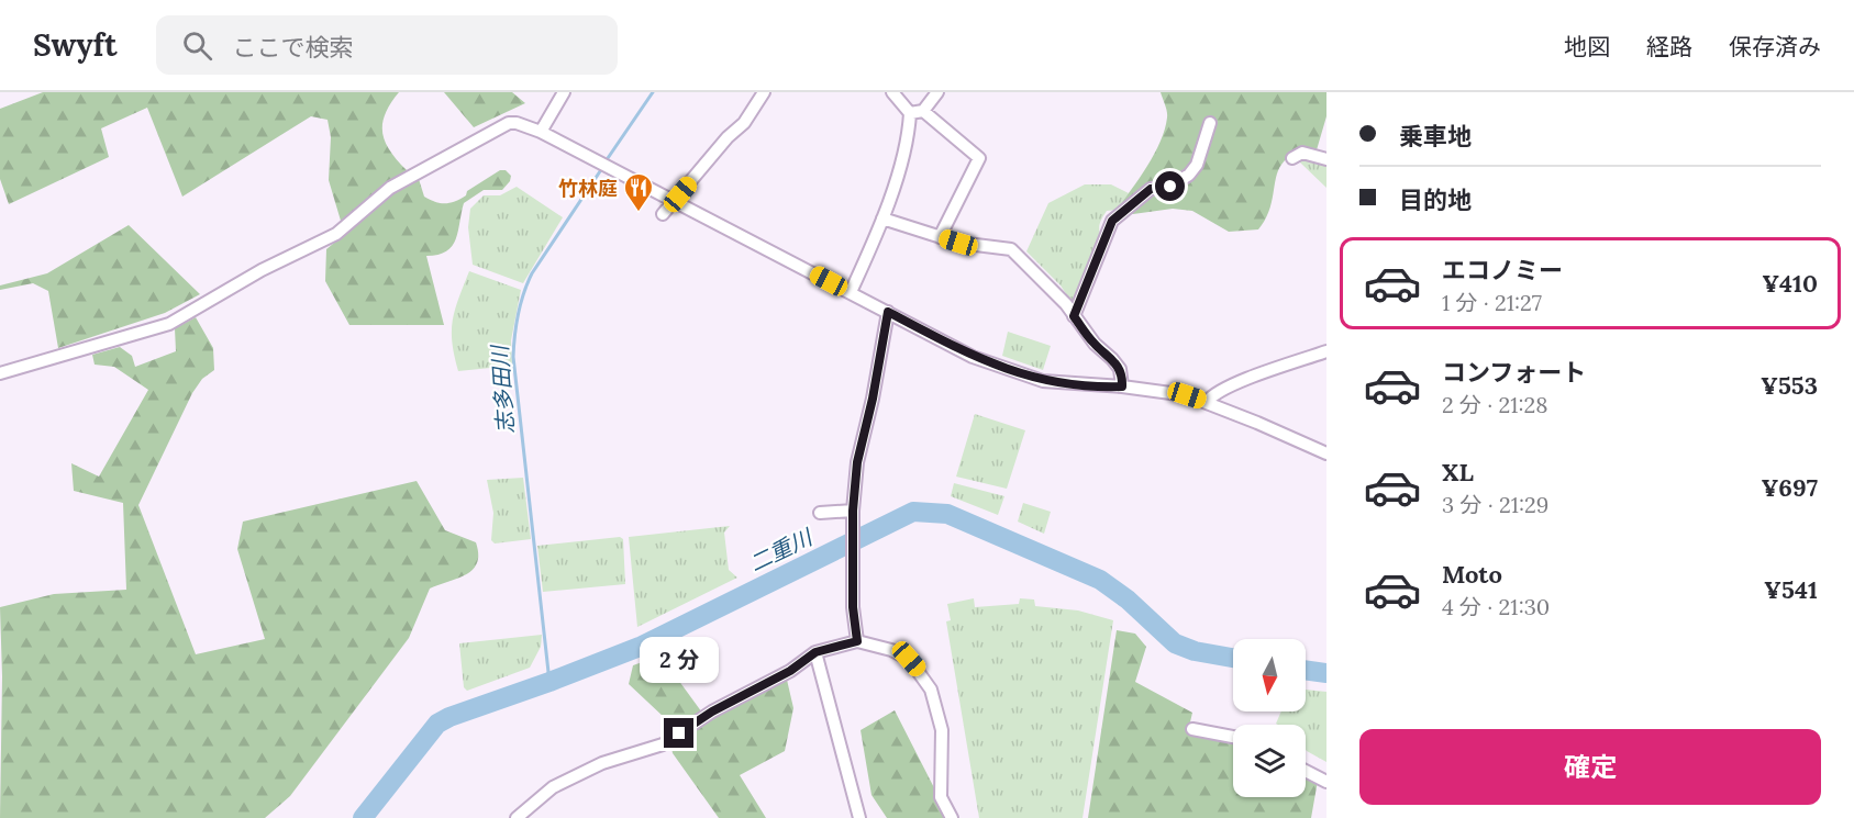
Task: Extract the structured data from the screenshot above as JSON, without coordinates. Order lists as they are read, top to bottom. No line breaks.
{"water":["志多田川","二重川"],"places":{"restaurant":["竹林庭"]},"north":"bottom","page":{"header":"Swyft","search":"ここで検索","nav":["地図","経路","保存済み"],"banner":["乗車地","目的地"],"list":[{"name":"エコノミー","note":"1 分 · 21:27","value":"¥410"},{"name":"コンフォート","note":"2 分 · 21:28","value":"¥553"},{"name":"XL","note":"3 分 · 21:29","value":"¥697"},{"name":"Moto","note":"4 分 · 21:30","value":"¥541"}],"bubble":"2 分","buttons":"確定"}}
